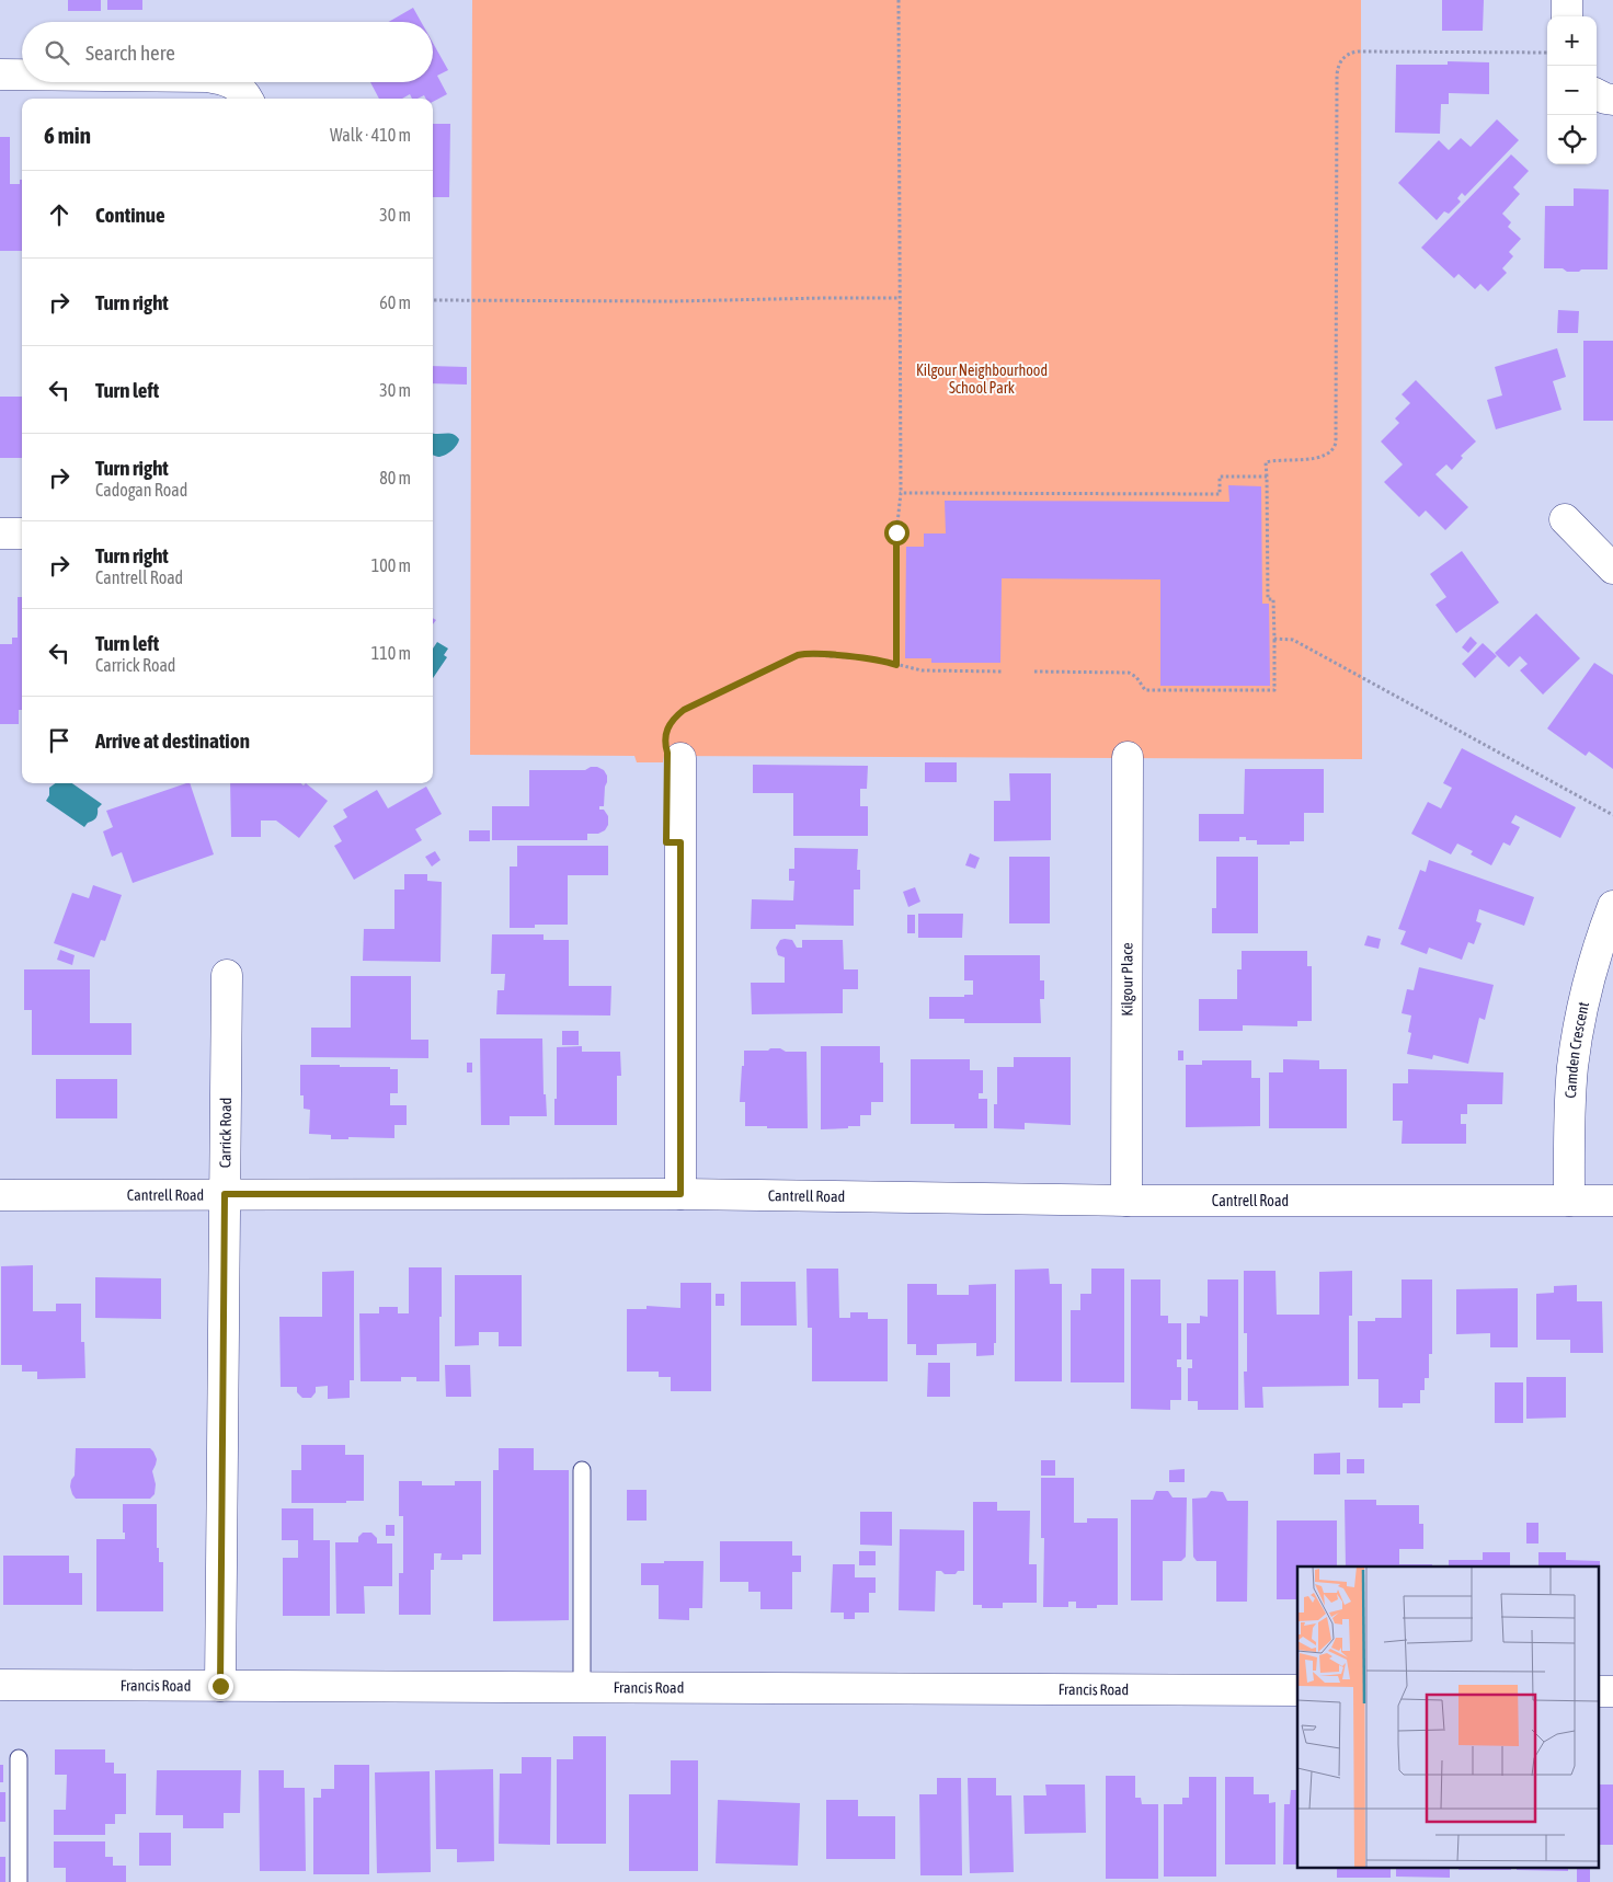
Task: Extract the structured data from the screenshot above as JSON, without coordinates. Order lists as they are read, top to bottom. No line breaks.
{"streets":{"street":["Kilgour Place","Camden Crescent","Carrick Road","Cantrell Road","Francis Road"]},"crossings":[["Kilgour Place","Cantrell Road"],["Camden Crescent","Cantrell Road"],["Carrick Road","Cantrell Road"],["Carrick Road","Francis Road"]],"parks":["Kilgour Neighbourhood School Park"],"page":{"map_buttons":["+","−"],"search":"Search here","heading":["6 min","Walk · 410 m"],"list":[["Continue","30 m"],["Turn right","60 m"],["Turn left","30 m"],["Turn right","Cadogan Road","80 m"],["Turn right","Cantrell Road","100 m"],["Turn left","Carrick Road","110 m"],"Arrive at destination"]}}
